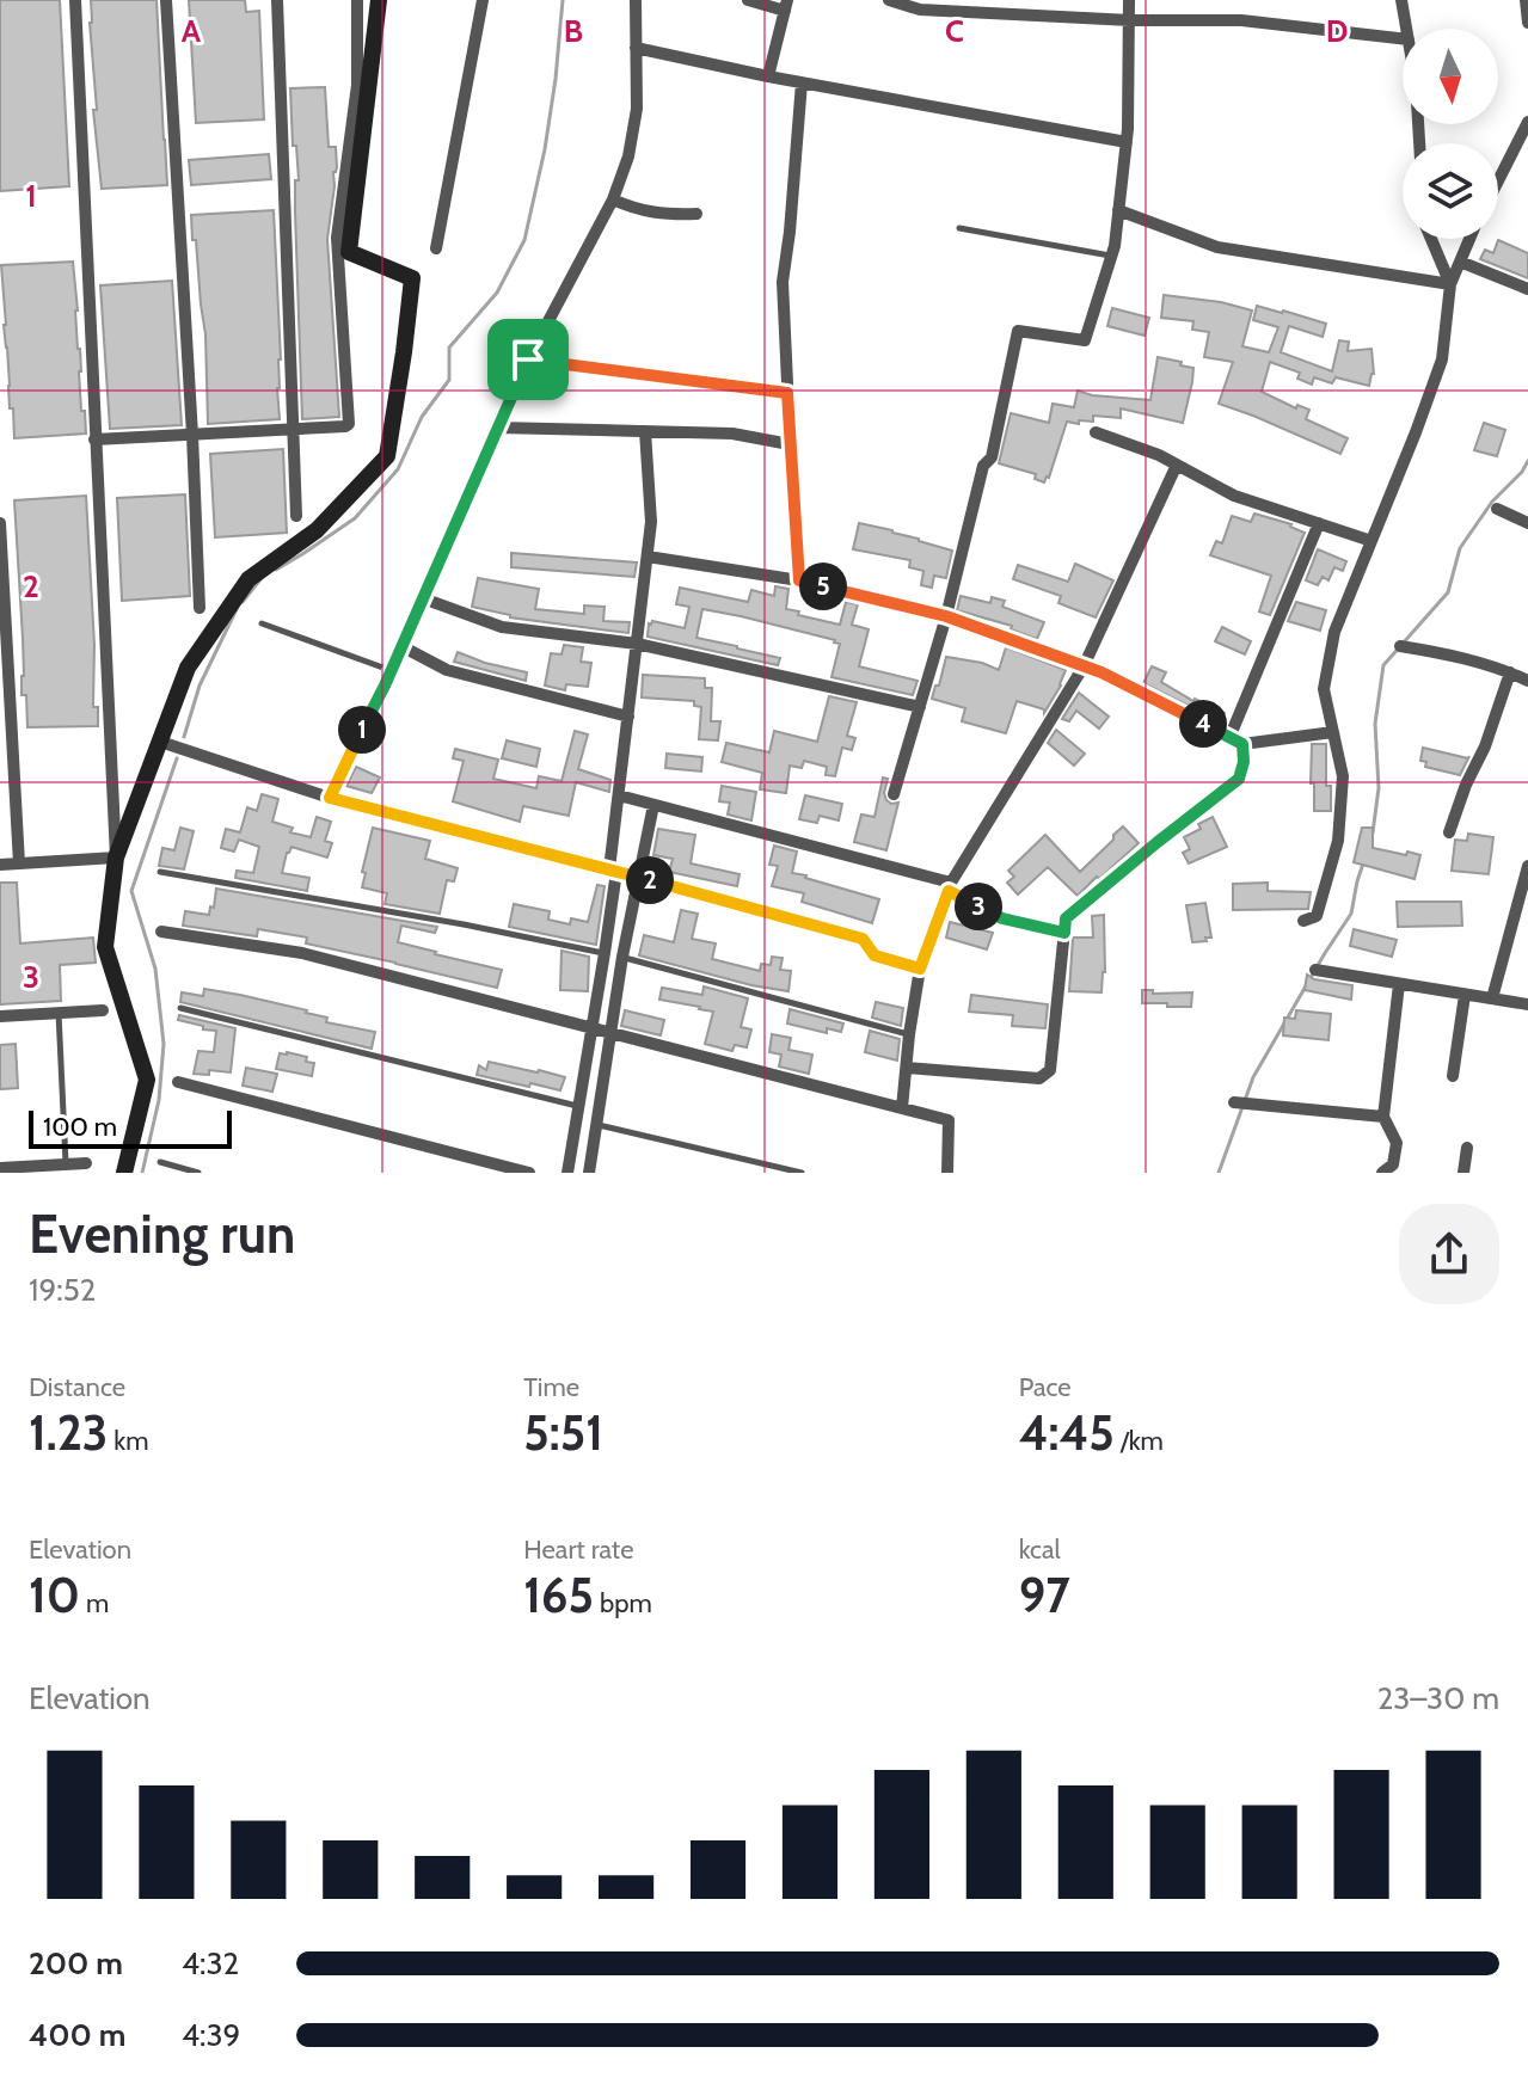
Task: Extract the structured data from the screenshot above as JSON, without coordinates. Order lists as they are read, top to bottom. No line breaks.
{"scale_bar":"100 m","north":"bottom","page":{"pins":["5","4","1","2","3"],"scale":"100 m","heading":["Evening run","19:52"],"stats":[["Distance","1.23 km"],["Time","5:51"],["Pace","4:45 /km"],["Elevation","10 m"],["Heart rate","165 bpm"],["kcal","97"]],"chart":["Elevation","23–30 m"],"list":[{"name":"200 m","note":"4:32"},{"name":"400 m","note":"4:39"}]},"grid":{"columns":["A","B","C","D"],"rows":["1","2","3"]}}
